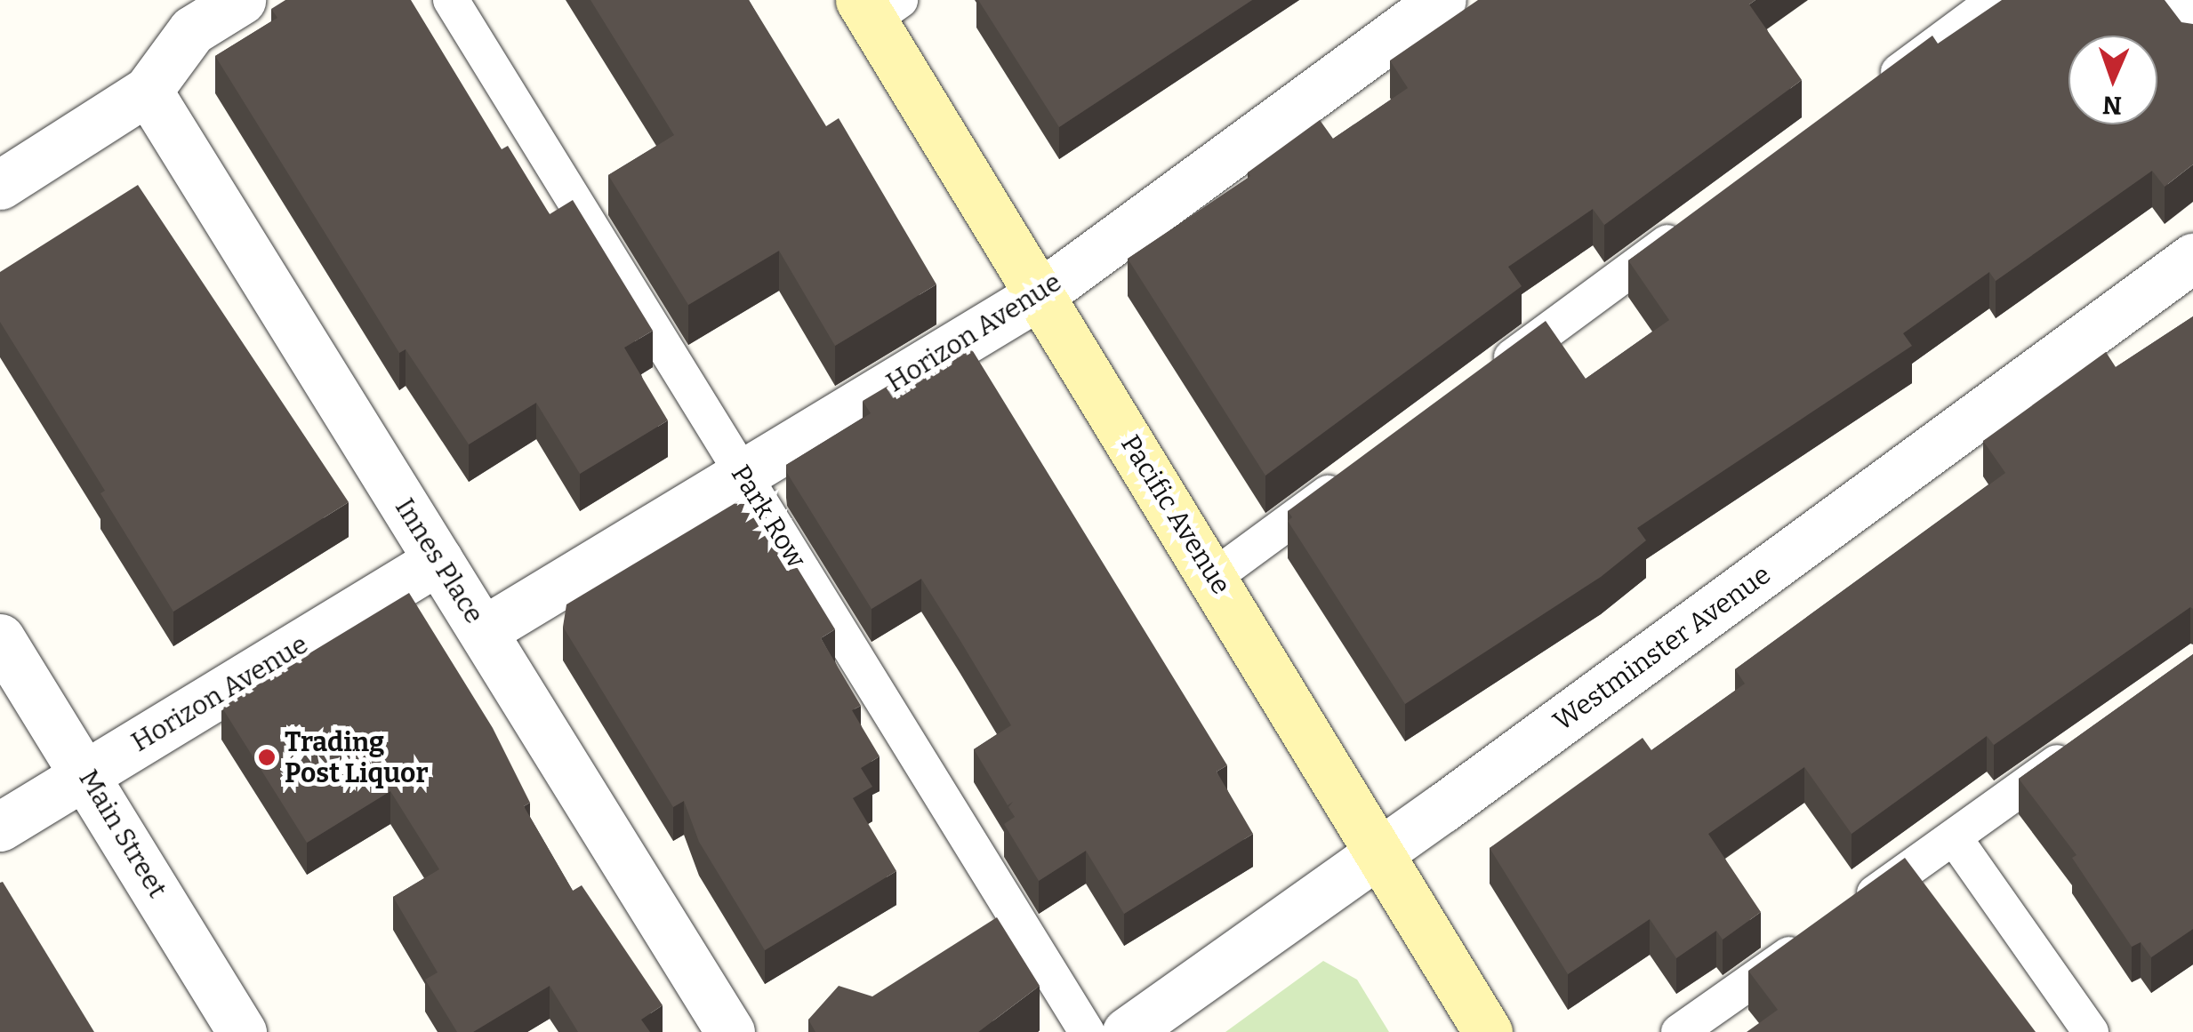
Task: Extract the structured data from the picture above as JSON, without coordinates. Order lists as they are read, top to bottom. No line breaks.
{"streets":{"main road":["Pacific Avenue"],"street":["Horizon Avenue","Innes Place","Westminster Avenue","Main Street"],"lane":["Park Row"]},"crossings":[["Horizon Avenue","Pacific Avenue"],["Horizon Avenue","Park Row"],["Horizon Avenue","Innes Place"],["Horizon Avenue","Main Street"],["Pacific Avenue","Westminster Avenue"]],"places":["Trading Post Liquor"],"north":"bottom"}
